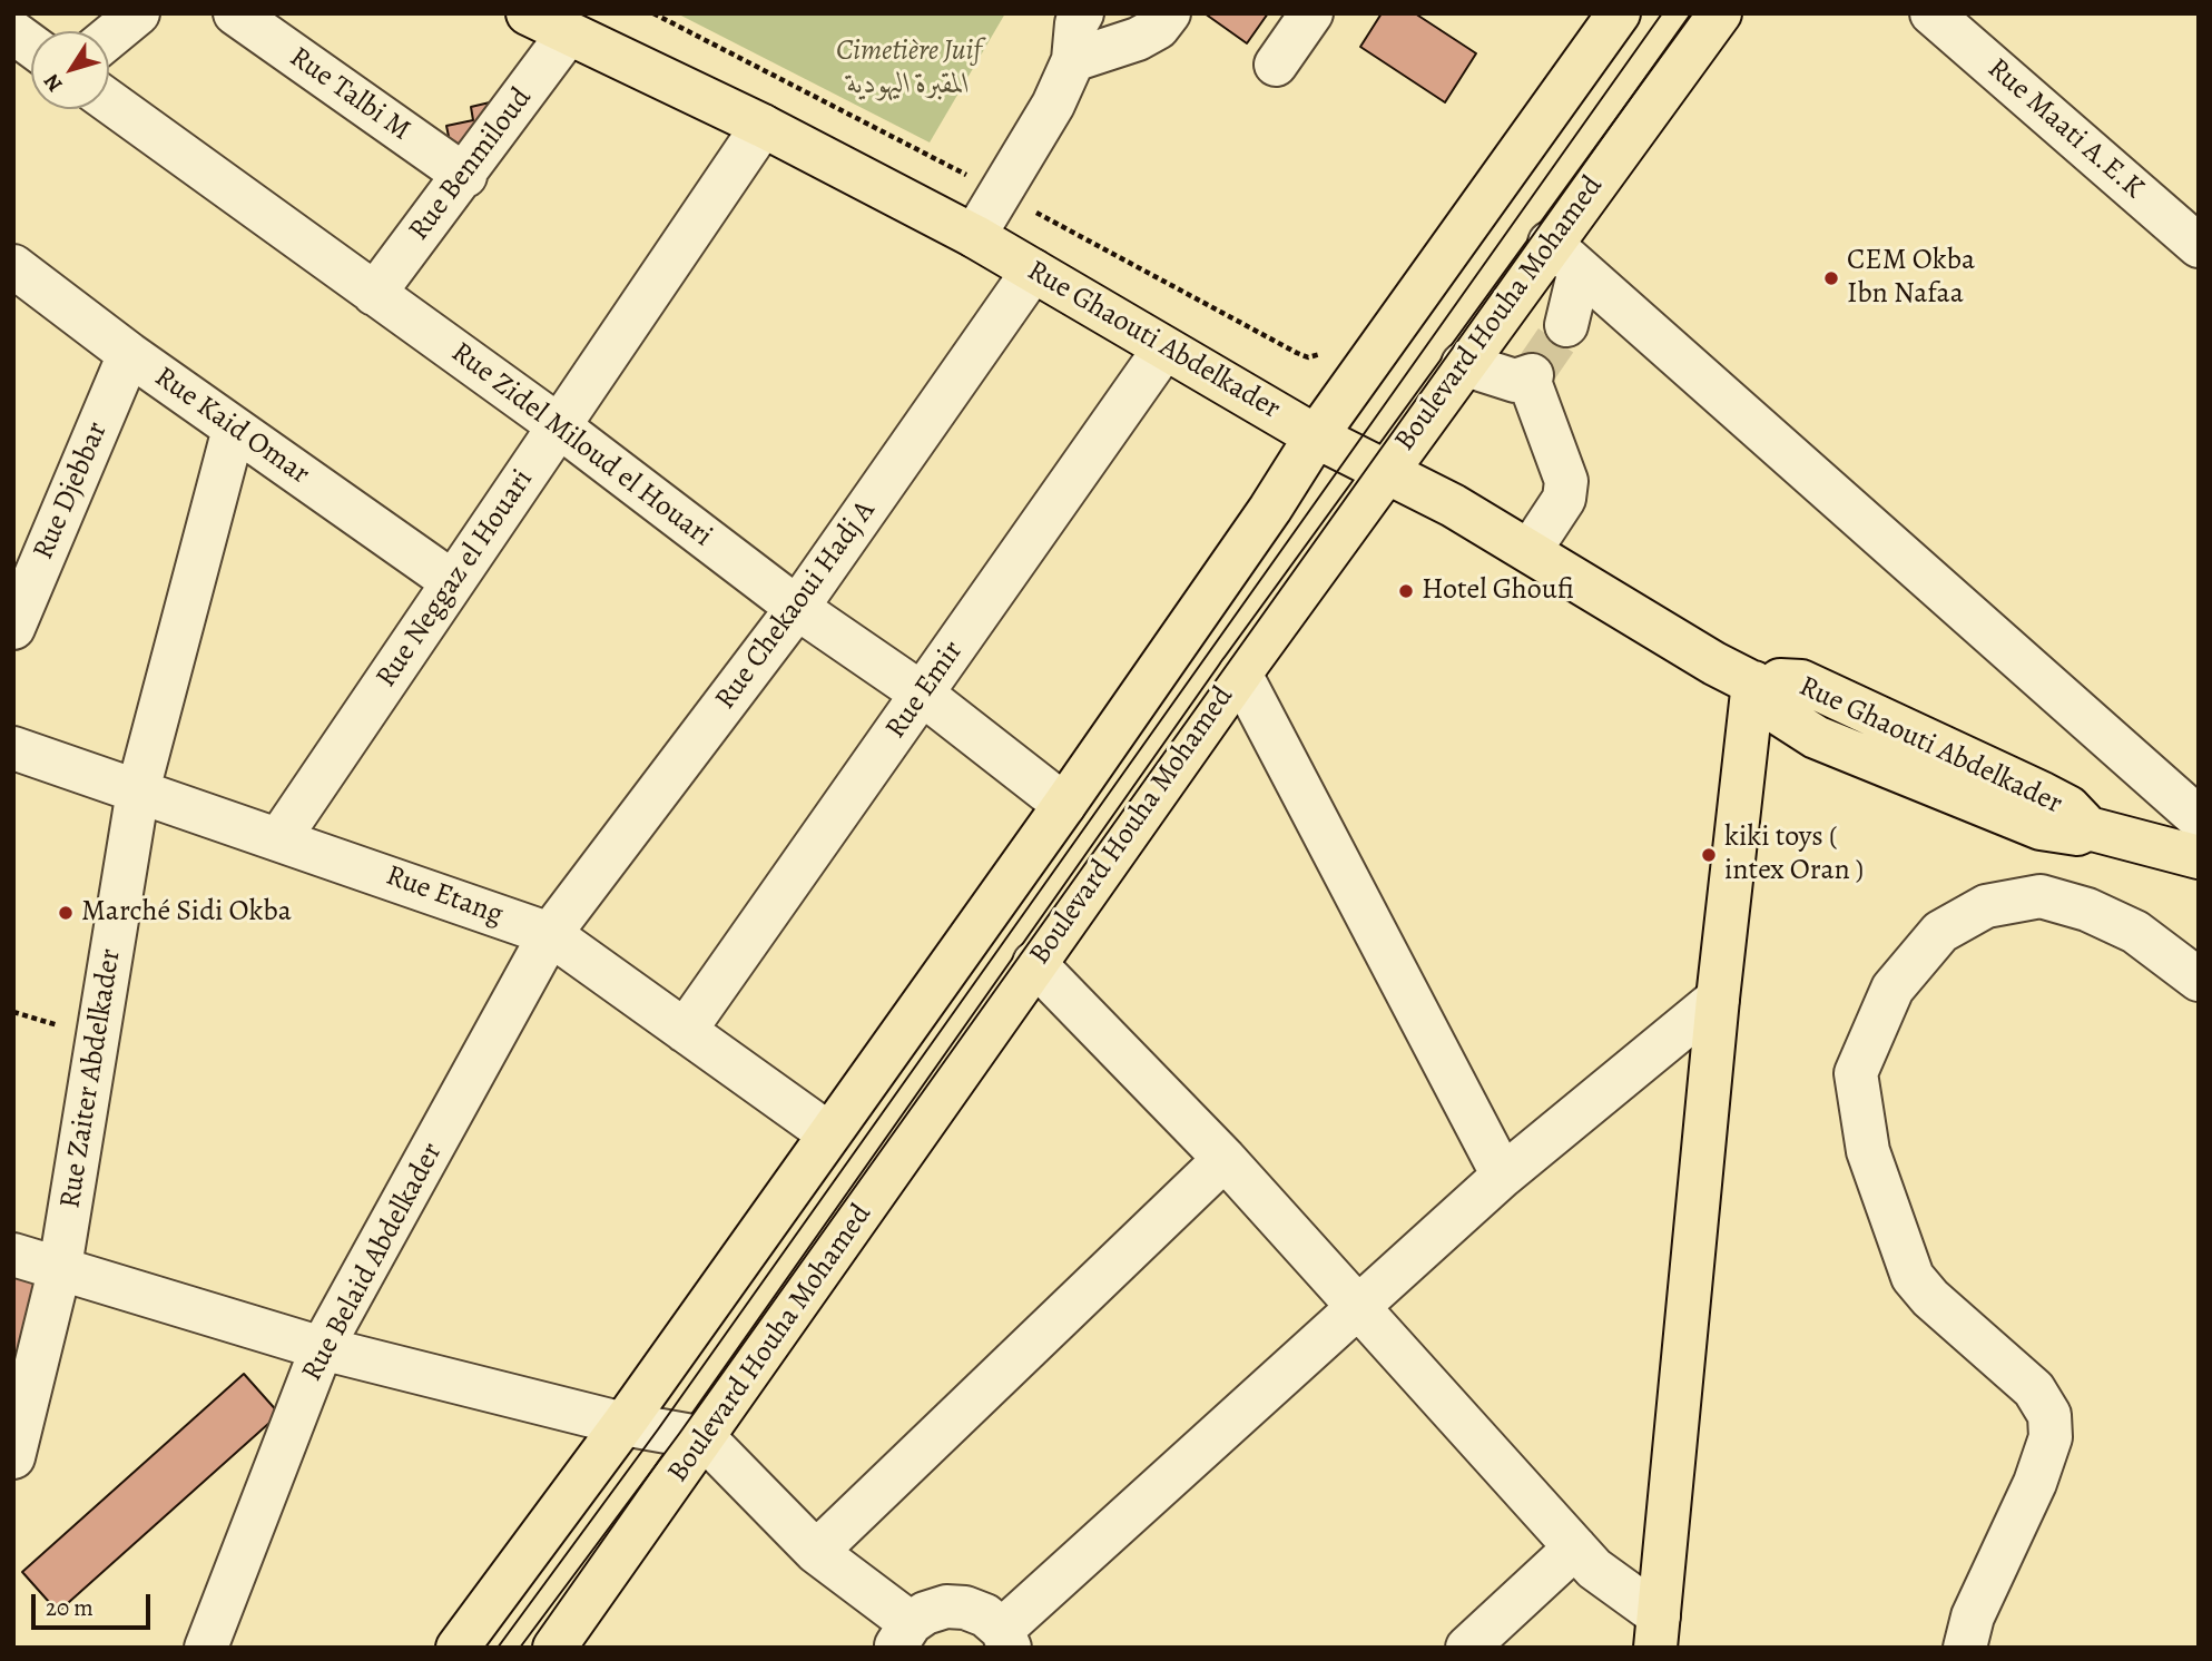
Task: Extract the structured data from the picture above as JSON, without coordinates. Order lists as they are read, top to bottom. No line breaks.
{"streets":{"main road":["Boulevard Houha Mohamed","Rue Ghaouti Abdelkader"],"street":["Rue Talbi M","Rue Maati A.E.K","Rue Benmiloud","Rue Kaid Omar","Rue Zidel Miloud el Houari","Rue Djebbar","Rue Neggaz el Houari","Rue Chekaoui Hadj A","Rue Emir","Rue Etang","Rue Zaiter Abdelkader","Rue Belaid Abdelkader"]},"crossings":[["Rue Talbi M","Rue Benmiloud"],["Rue Benmiloud","Rue Ghaouti Abdelkader"],["Rue Benmiloud","Rue Zidel Miloud el Houari"],["Boulevard Houha Mohamed","Rue Ghaouti Abdelkader"],["Rue Ghaouti Abdelkader","Rue Neggaz el Houari"],["Rue Ghaouti Abdelkader","Rue Chekaoui Hadj A"],["Rue Ghaouti Abdelkader","Rue Emir"],["Rue Kaid Omar","Rue Djebbar"],["Rue Kaid Omar","Rue Neggaz el Houari"],["Rue Kaid Omar","Rue Zaiter Abdelkader"],["Rue Zidel Miloud el Houari","Rue Neggaz el Houari"],["Rue Zidel Miloud el Houari","Rue Chekaoui Hadj A"],["Rue Zidel Miloud el Houari","Rue Emir"],["Rue Neggaz el Houari","Rue Etang"],["Rue Chekaoui Hadj A","Rue Etang"],["Rue Chekaoui Hadj A","Rue Belaid Abdelkader"],["Rue Emir","Rue Etang"],["Rue Etang","Rue Zaiter Abdelkader"],["Rue Etang","Rue Belaid Abdelkader"]],"parks":["Cimetière Juif المقبرة اليهودية"],"places":["CEM Okba Ibn Nafaa","Hotel Ghoufi","kiki toys ( intex Oran )","Marché Sidi Okba"],"scale_bar":"20 m","north":"bottom left"}
